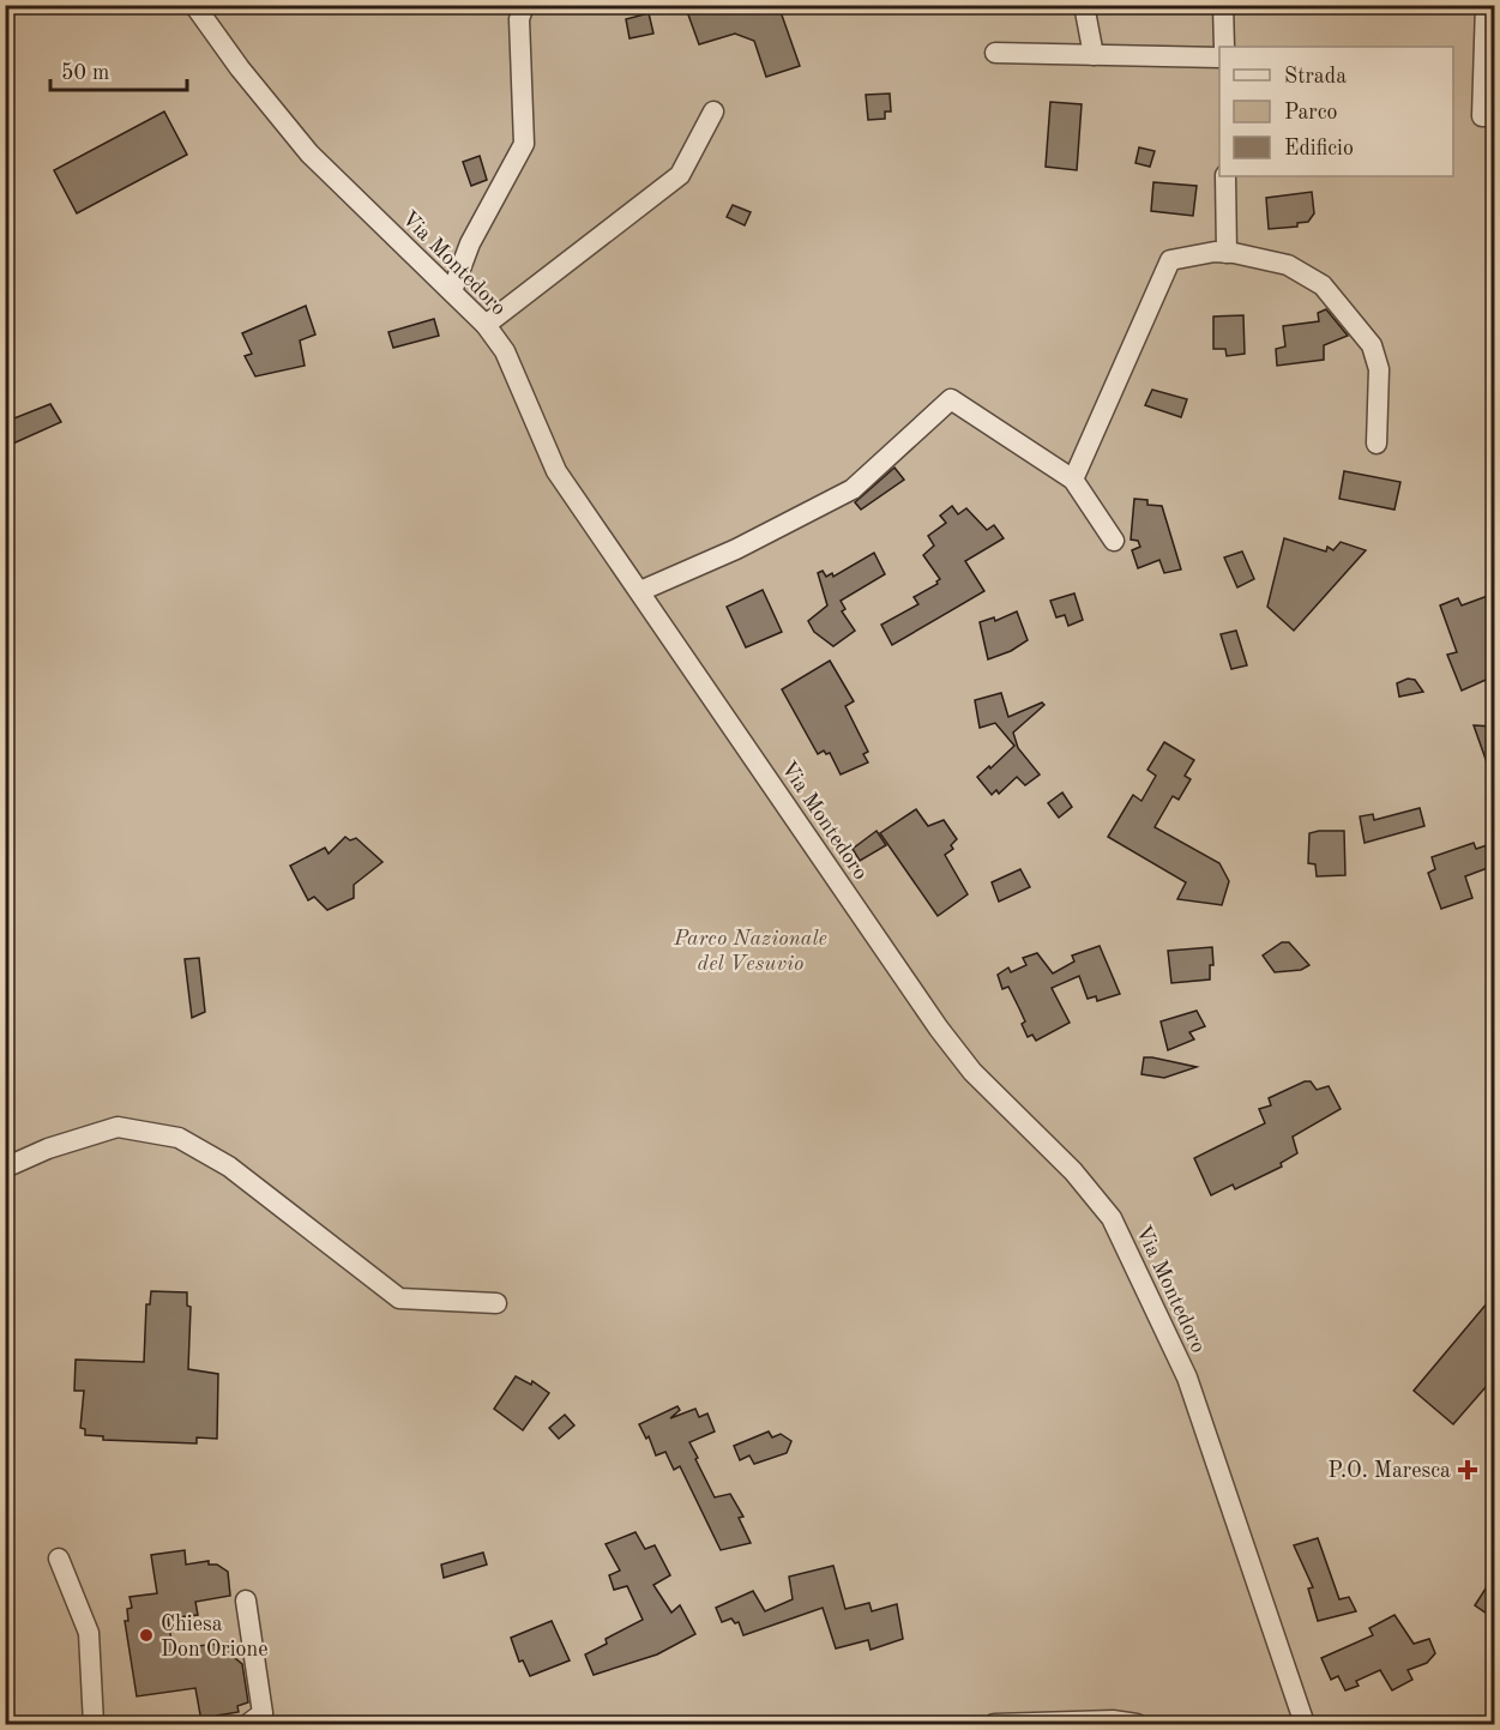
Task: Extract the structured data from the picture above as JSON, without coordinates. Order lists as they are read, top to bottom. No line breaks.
{"streets":{"street":["Via Montedoro"]},"parks":["Parco Nazionale del Vesuvio"],"places":{"health":["P.O. Maresca"],"other":["Chiesa Don Orione"]},"legend":["Strada","Parco","Edificio"],"scale_bar":"50 m"}
